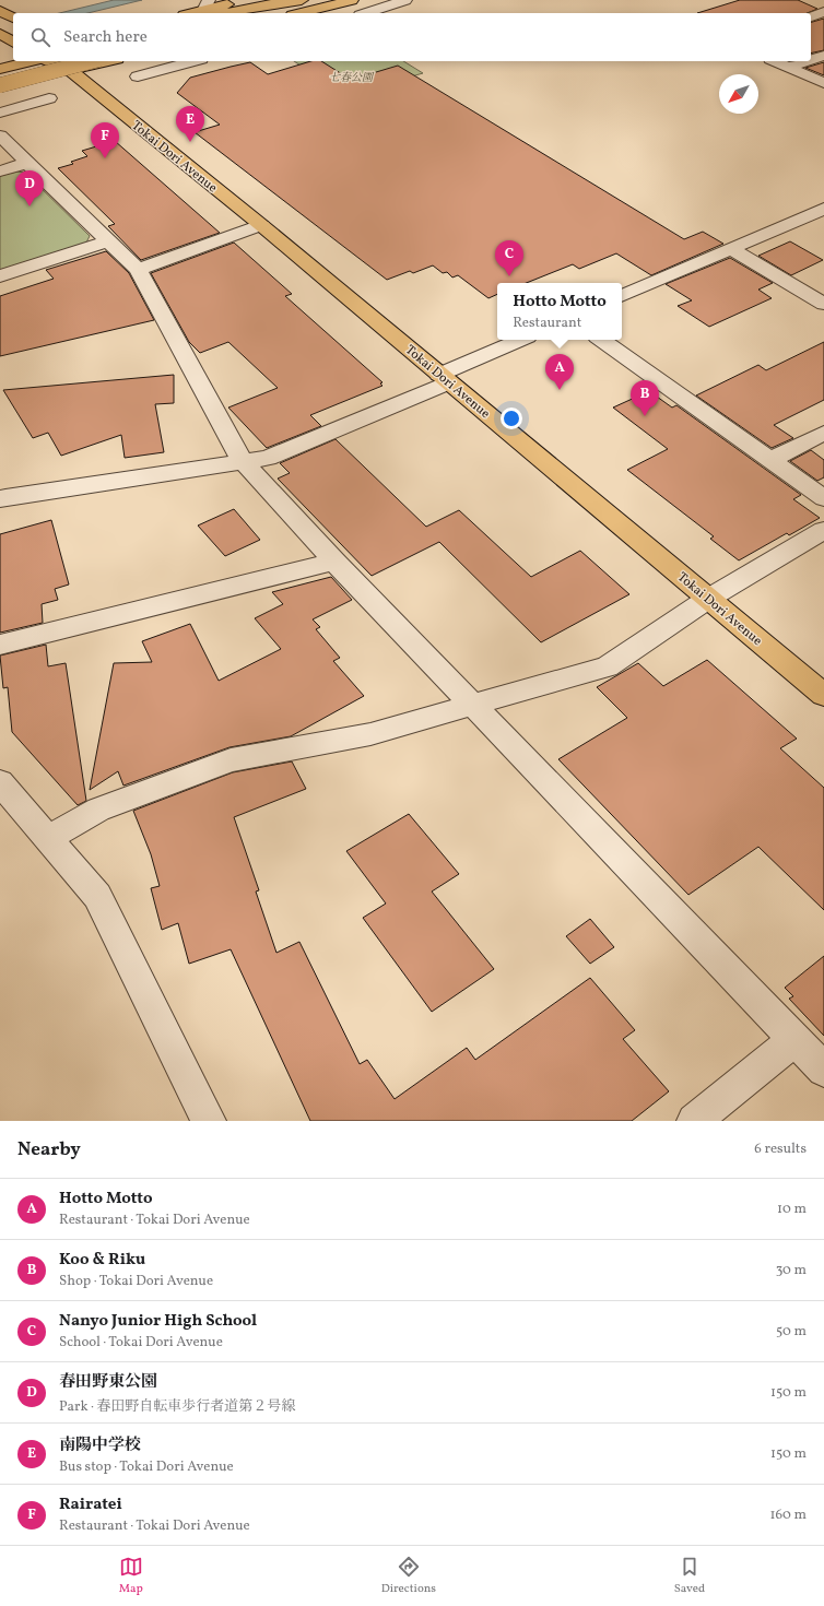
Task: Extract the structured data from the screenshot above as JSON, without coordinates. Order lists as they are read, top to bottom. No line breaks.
{"streets":{"main road":["Tokai Dori Avenue"]},"parks":["七春公園"],"north":"bottom left","page":{"search":"Search here","pins":["E","F","D","C","A","B"],"popup":["Hotto Motto","Restaurant"],"heading":["Nearby","6 results"],"list":[{"mark":"A","name":"Hotto Motto","note":"Restaurant · Tokai Dori Avenue","value":"10 m"},{"mark":"B","name":"Koo & Riku","note":"Shop · Tokai Dori Avenue","value":"30 m"},{"mark":"C","name":"Nanyo Junior High School","note":"School · Tokai Dori Avenue","value":"50 m"},{"mark":"D","name":"春田野東公園","note":"Park · 春田野自転車歩行者道第２号線","value":"150 m"},{"mark":"E","name":"南陽中学校","note":"Bus stop · Tokai Dori Avenue","value":"150 m"},{"mark":"F","name":"Rairatei","note":"Restaurant · Tokai Dori Avenue","value":"160 m"}],"nav":["Map","Directions","Saved"]}}
